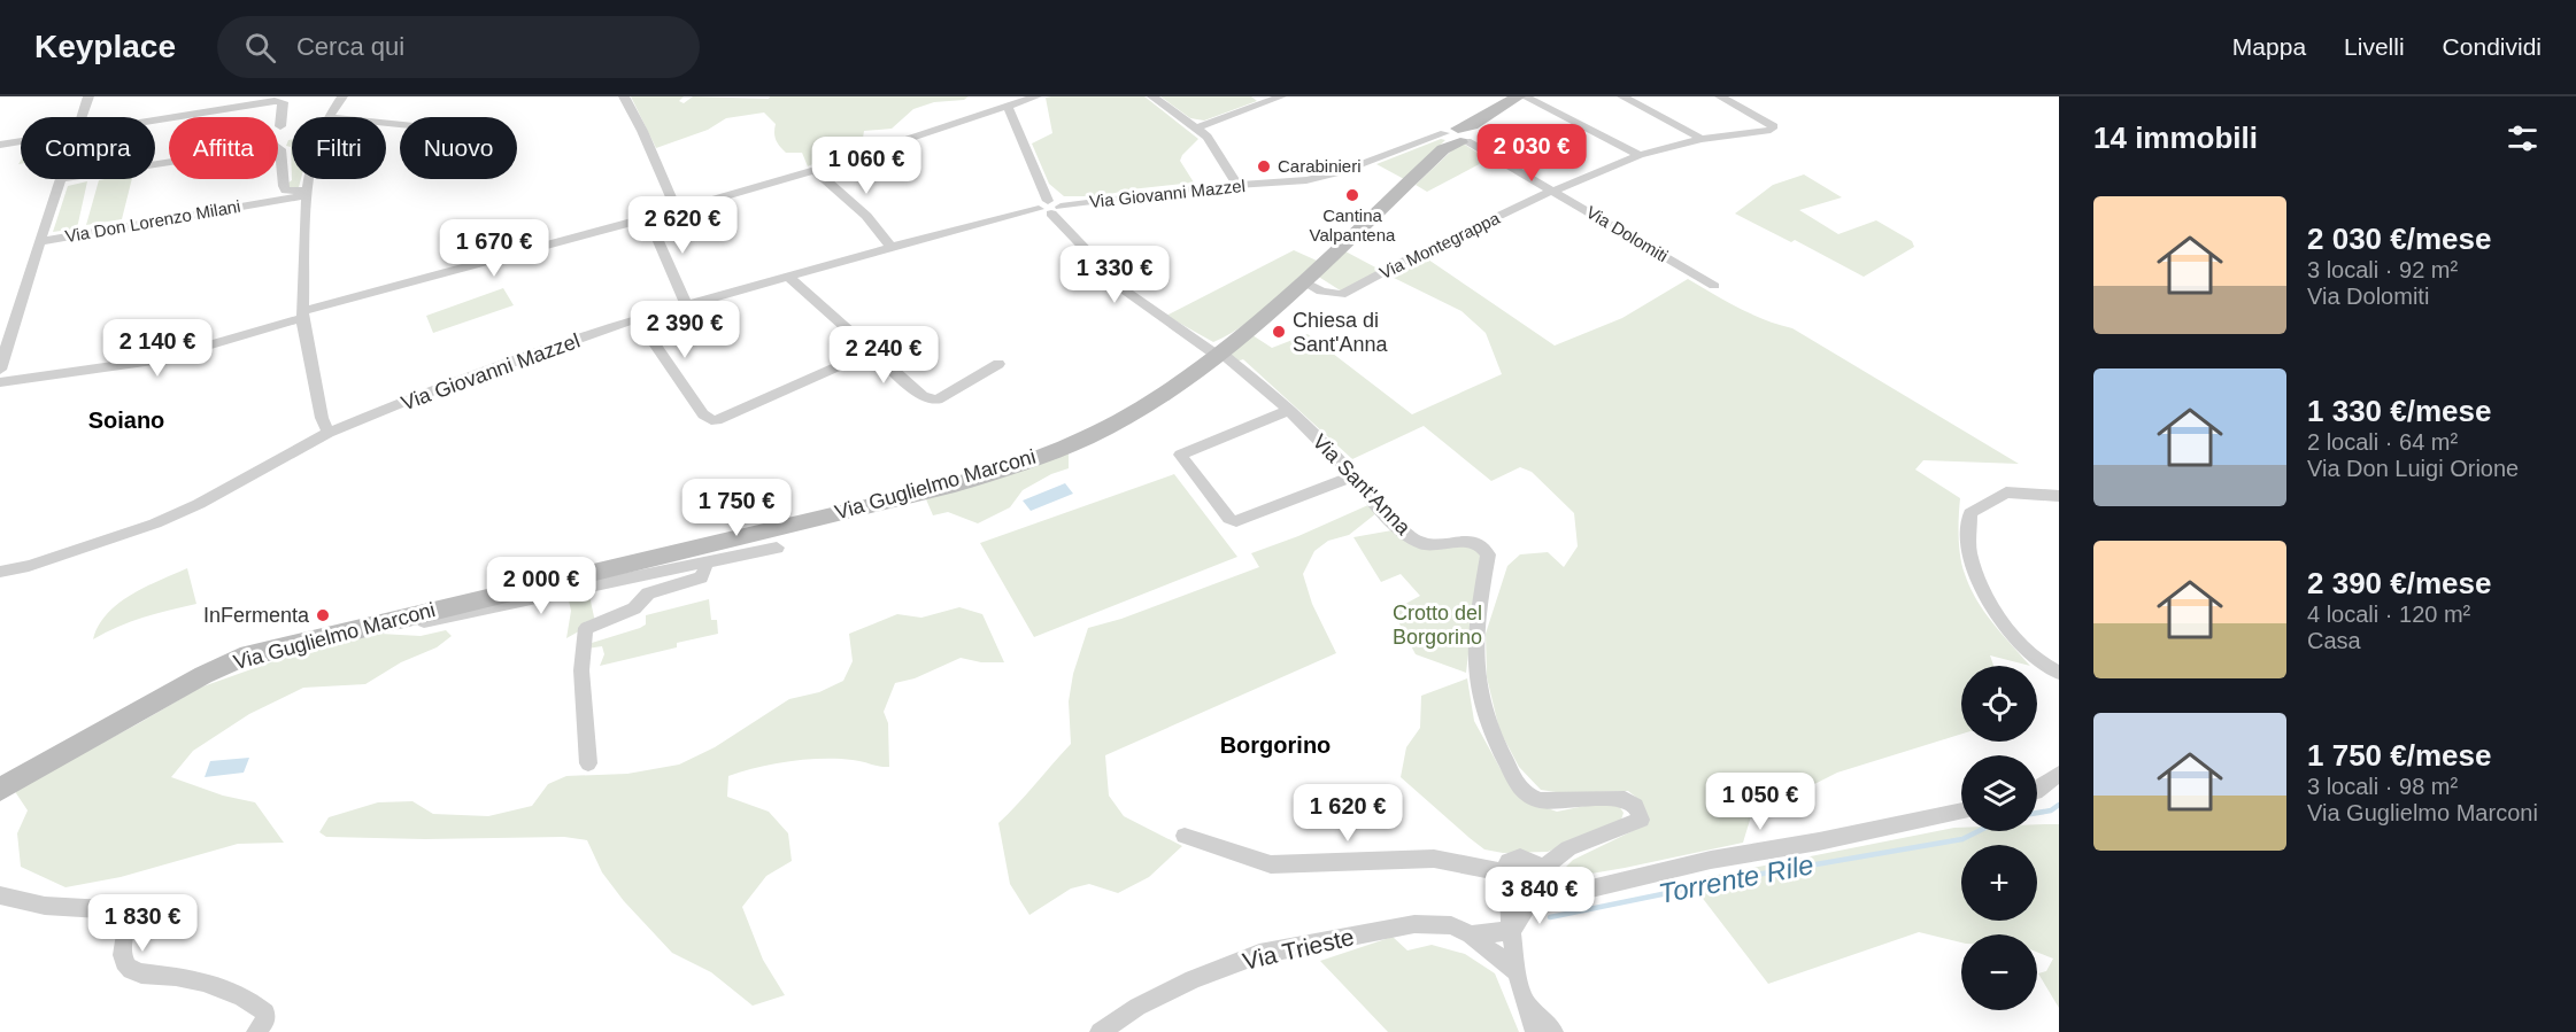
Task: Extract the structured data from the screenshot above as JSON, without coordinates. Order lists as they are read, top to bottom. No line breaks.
{"streets":{"street":["Via Giovanni Mazzel","Via Don Lorenzo Milani","Via Dolomiti","Via Montegrappa","Via Guglielmo Marconi","Via Sant'Anna","Via Trieste"]},"crossings":[["Via Giovanni Mazzel","Via Dolomiti"],["Via Giovanni Mazzel","Via Guglielmo Marconi"],["Via Giovanni Mazzel","Via Sant'Anna"],["Via Dolomiti","Via Montegrappa"],["Via Dolomiti","Via Guglielmo Marconi"],["Via Montegrappa","Via Guglielmo Marconi"],["Via Guglielmo Marconi","Via Sant'Anna"]],"districts":["Soiano","Borgorino"],"water":["Torrente Rile"],"parks":["Crotto del Borgorino"],"places":["Carabinieri","Cantina Valpantena","Chiesa di Sant'Anna","InFermenta"],"page":{"header":"Keyplace","search":"Cerca qui","nav":["Mappa","Livelli","Condividi"],"heading":"14 immobili","chip":["Compra","Affitta","Filtri","Nuovo"],"price":["2 030 €","1 060 €","2 620 €","1 670 €","1 330 €","2 390 €","2 140 €","2 240 €","1 750 €","2 000 €","1 050 €","1 620 €","3 840 €","1 830 €"],"list":[{"name":"2 030 €/mese","note":"3 locali · 92 m² · Via Dolomiti"},{"name":"1 330 €/mese","note":"2 locali · 64 m² · Via Don Luigi Orione"},{"name":"2 390 €/mese","note":"4 locali · 120 m² · Casa"},{"name":"1 750 €/mese","note":"3 locali · 98 m² · Via Guglielmo Marconi"}],"map_buttons":["+","−"]}}
